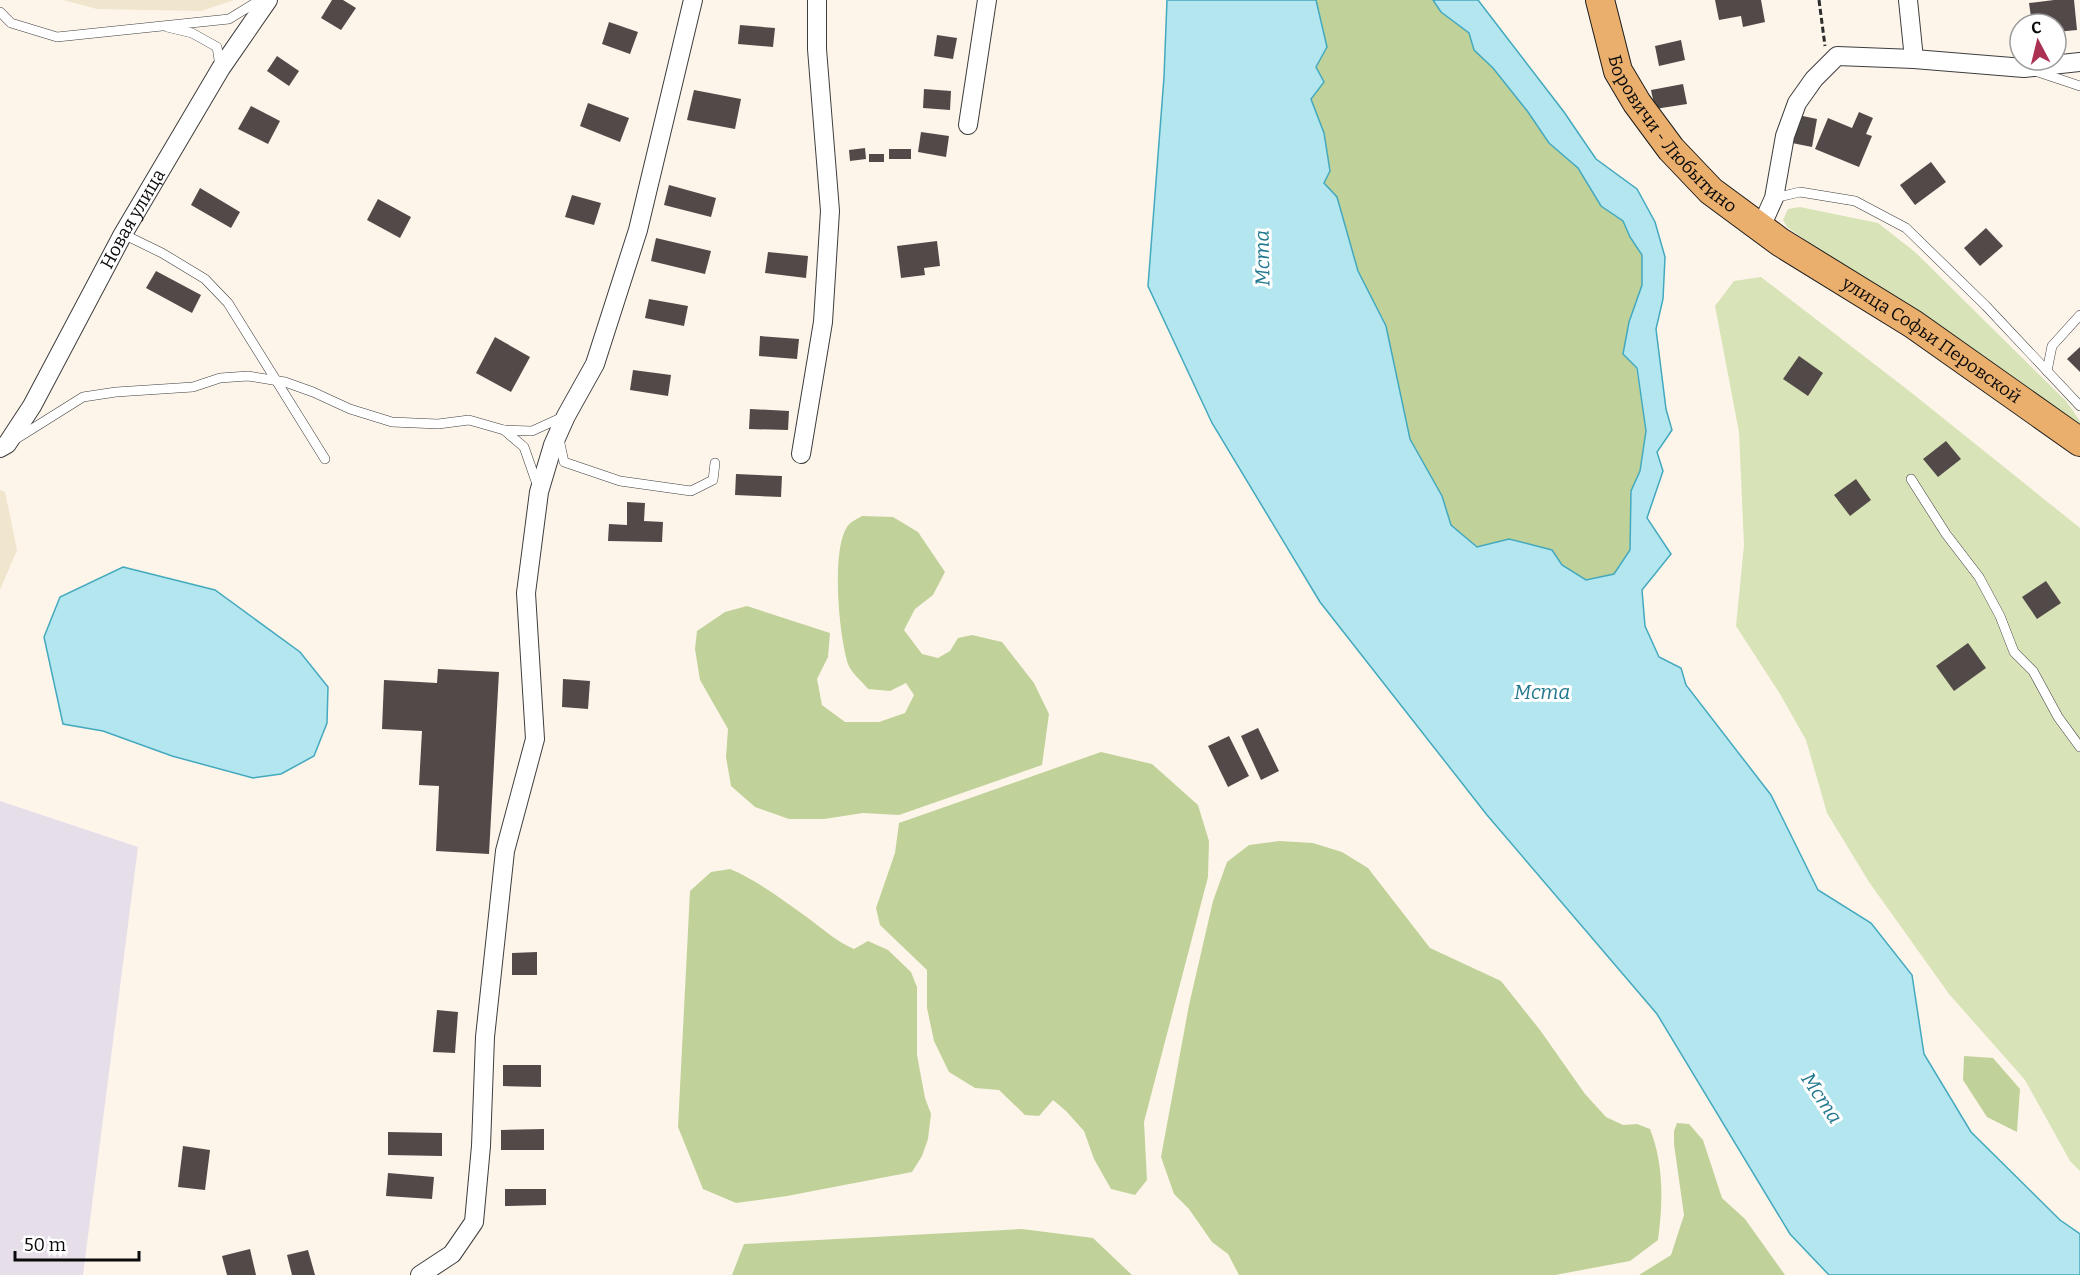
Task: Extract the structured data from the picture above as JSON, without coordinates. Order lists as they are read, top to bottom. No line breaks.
{"streets":{"main road":["Боровичи - Любытино","улица Софьи Перовской"],"street":["Новая улица"]},"crossings":[["Боровичи - Любытино","улица Софьи Перовской"]],"water":["Мста"],"scale_bar":"50 m","north":"top"}
